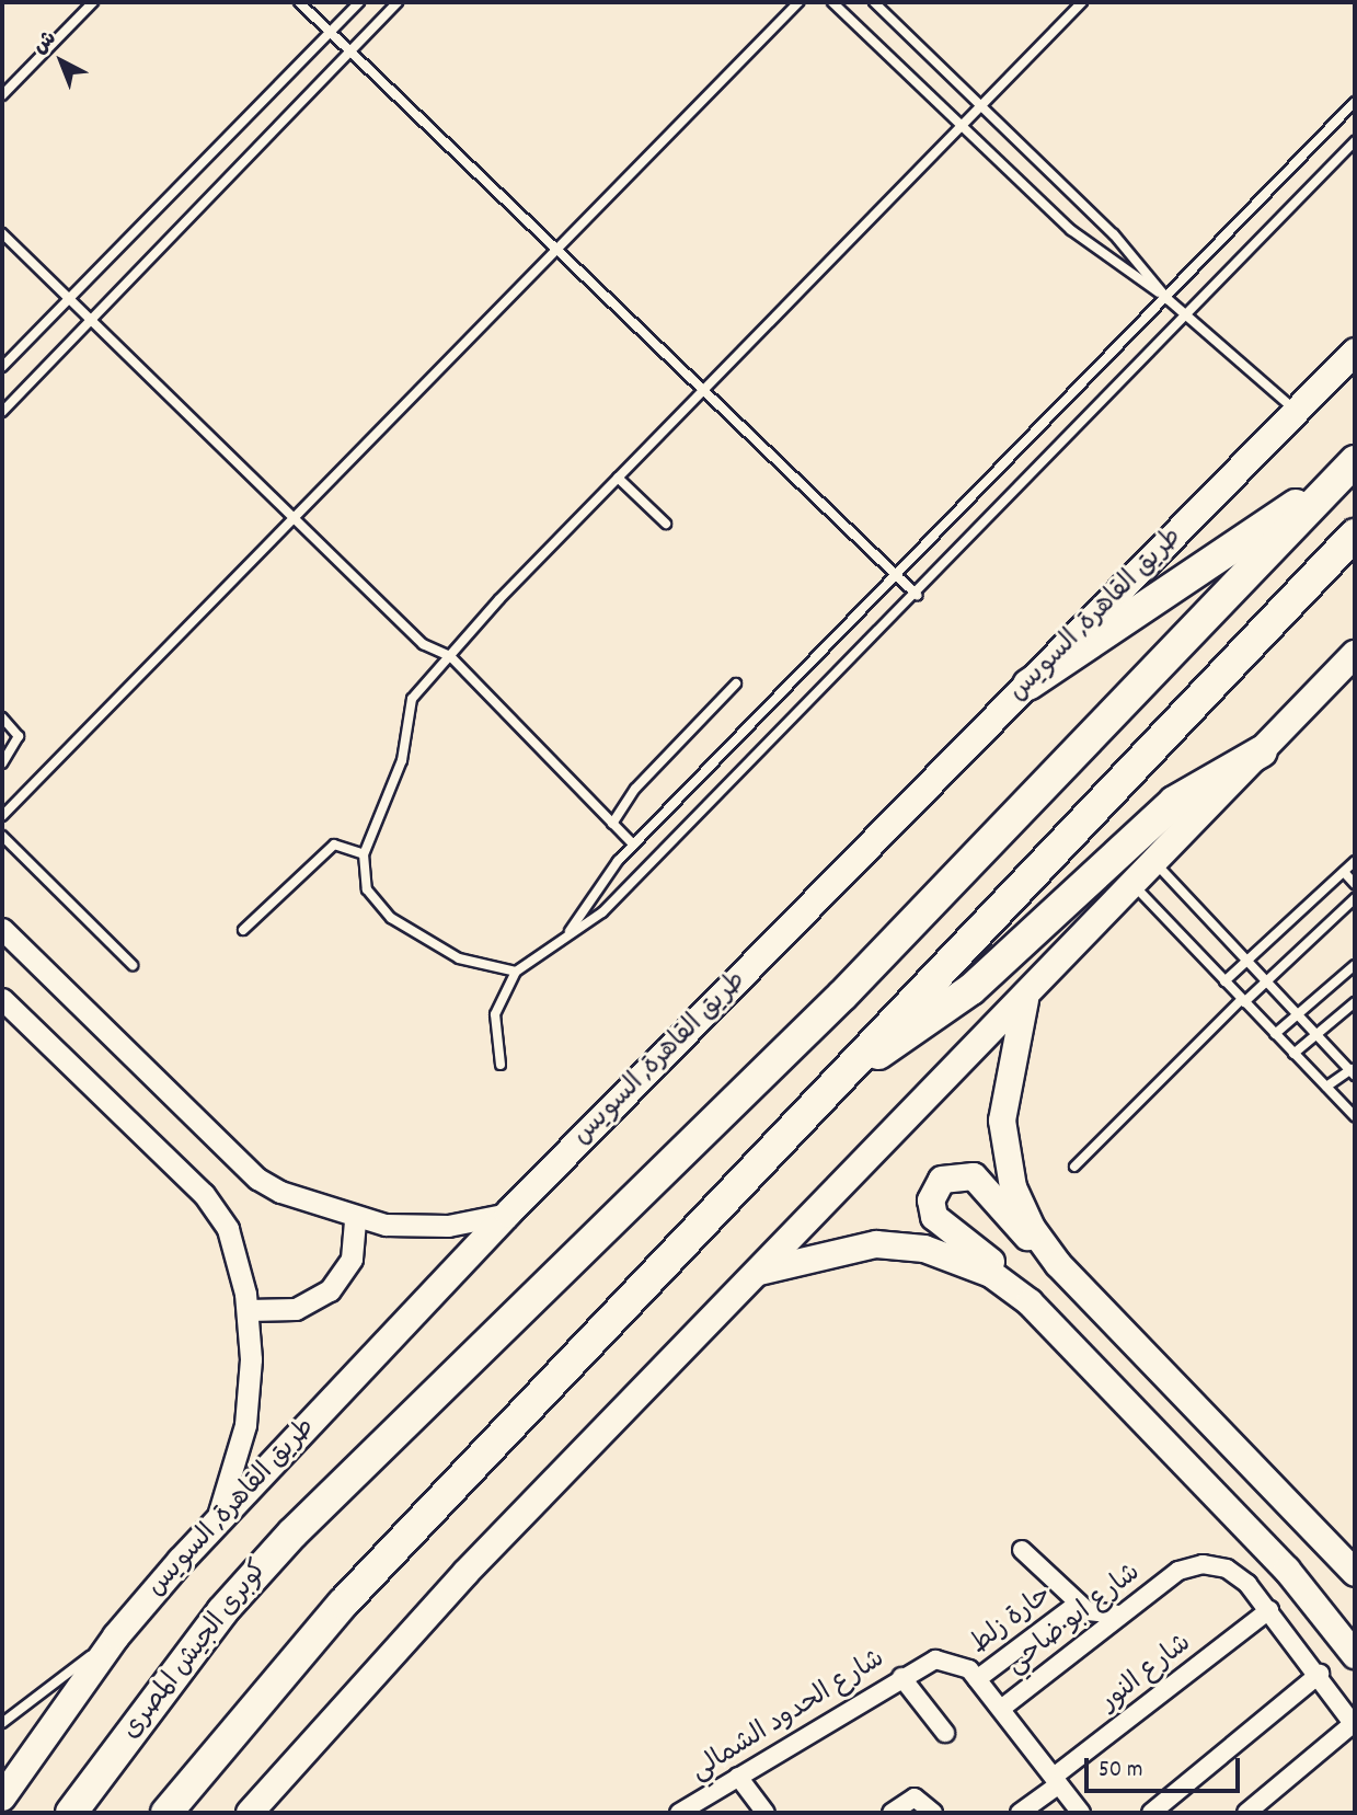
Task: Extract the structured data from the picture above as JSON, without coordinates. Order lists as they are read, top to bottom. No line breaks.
{"streets":{"highway":["كوبرى الجيش المصرى"],"main road":["طريق القاهرة, السويس"],"street":["شارع ابو ضاحي","حارة زلط","شارع النور","شارع الحدود الشمالي"]},"crossings":[["شارع ابو ضاحي","شارع النور"],["حارة زلط","شارع الحدود الشمالي"]],"scale_bar":"50 m","north":"top left"}
